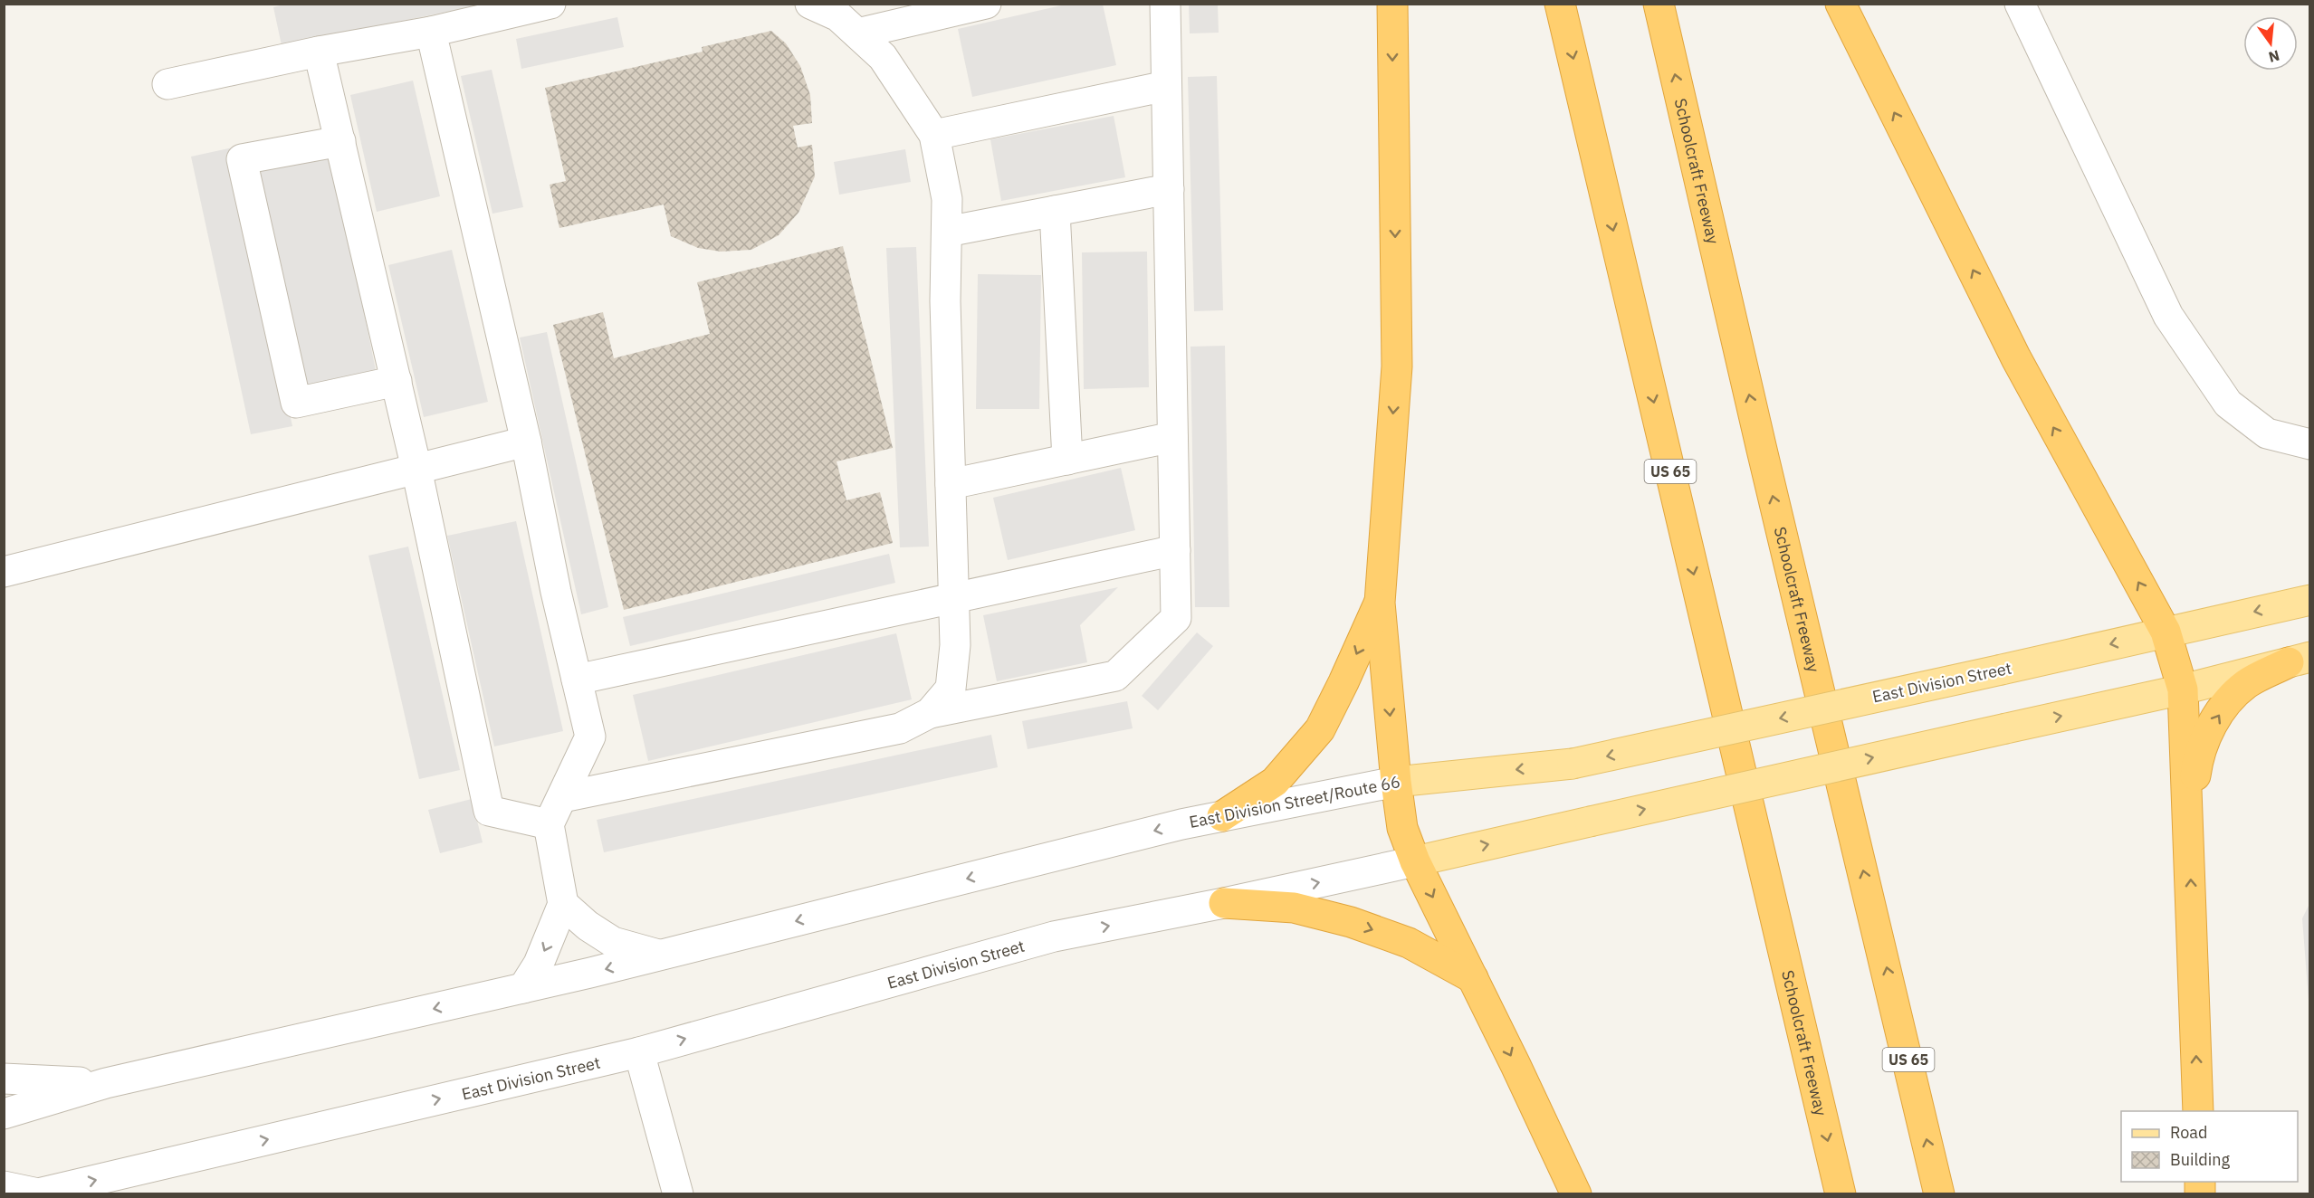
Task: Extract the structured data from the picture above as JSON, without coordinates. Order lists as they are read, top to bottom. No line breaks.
{"streets":{"highway":["Schoolcraft Freeway","US 65"],"main road":["East Division Street","East Division Street/Route 66"]},"crossings":[["East Division Street","East Division Street/Route 66"]],"one_way":["East Division Street/Route 66"],"legend":["Road","Building"],"north":"bottom"}
